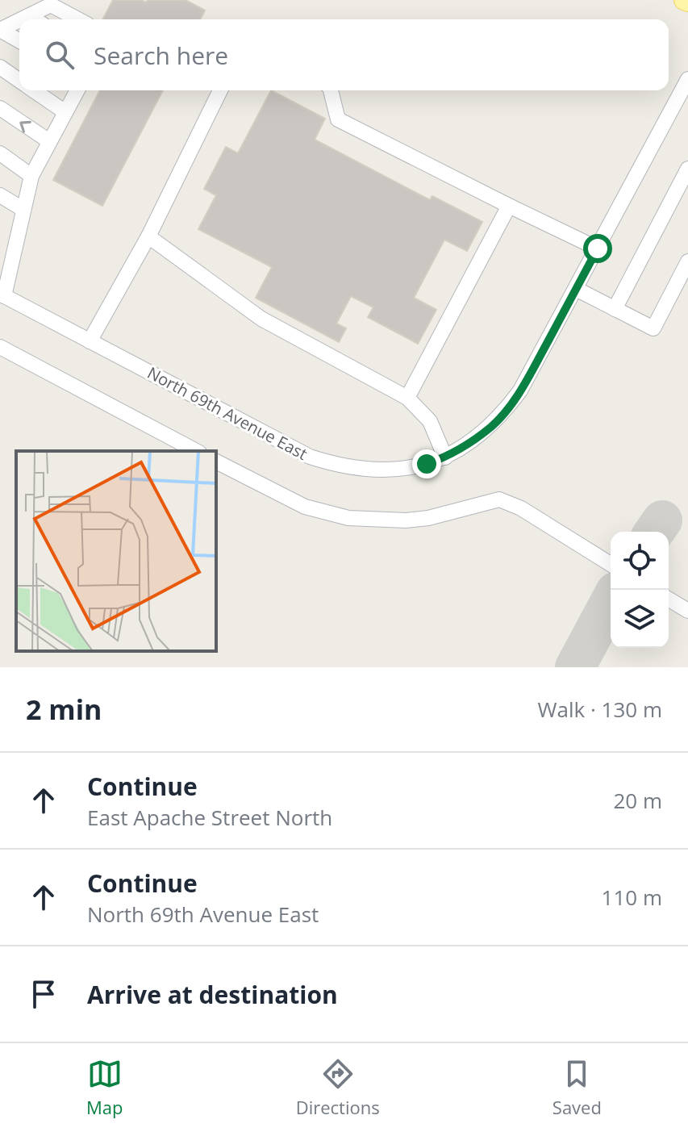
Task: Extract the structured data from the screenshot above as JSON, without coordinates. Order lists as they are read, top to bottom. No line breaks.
{"streets":{"street":["North 69th Avenue East"]},"page":{"search":"Search here","heading":["2 min","Walk · 130 m"],"list":[["Continue","East Apache Street North","20 m"],["Continue","North 69th Avenue East","110 m"],"Arrive at destination"],"nav":["Map","Directions","Saved"]}}
